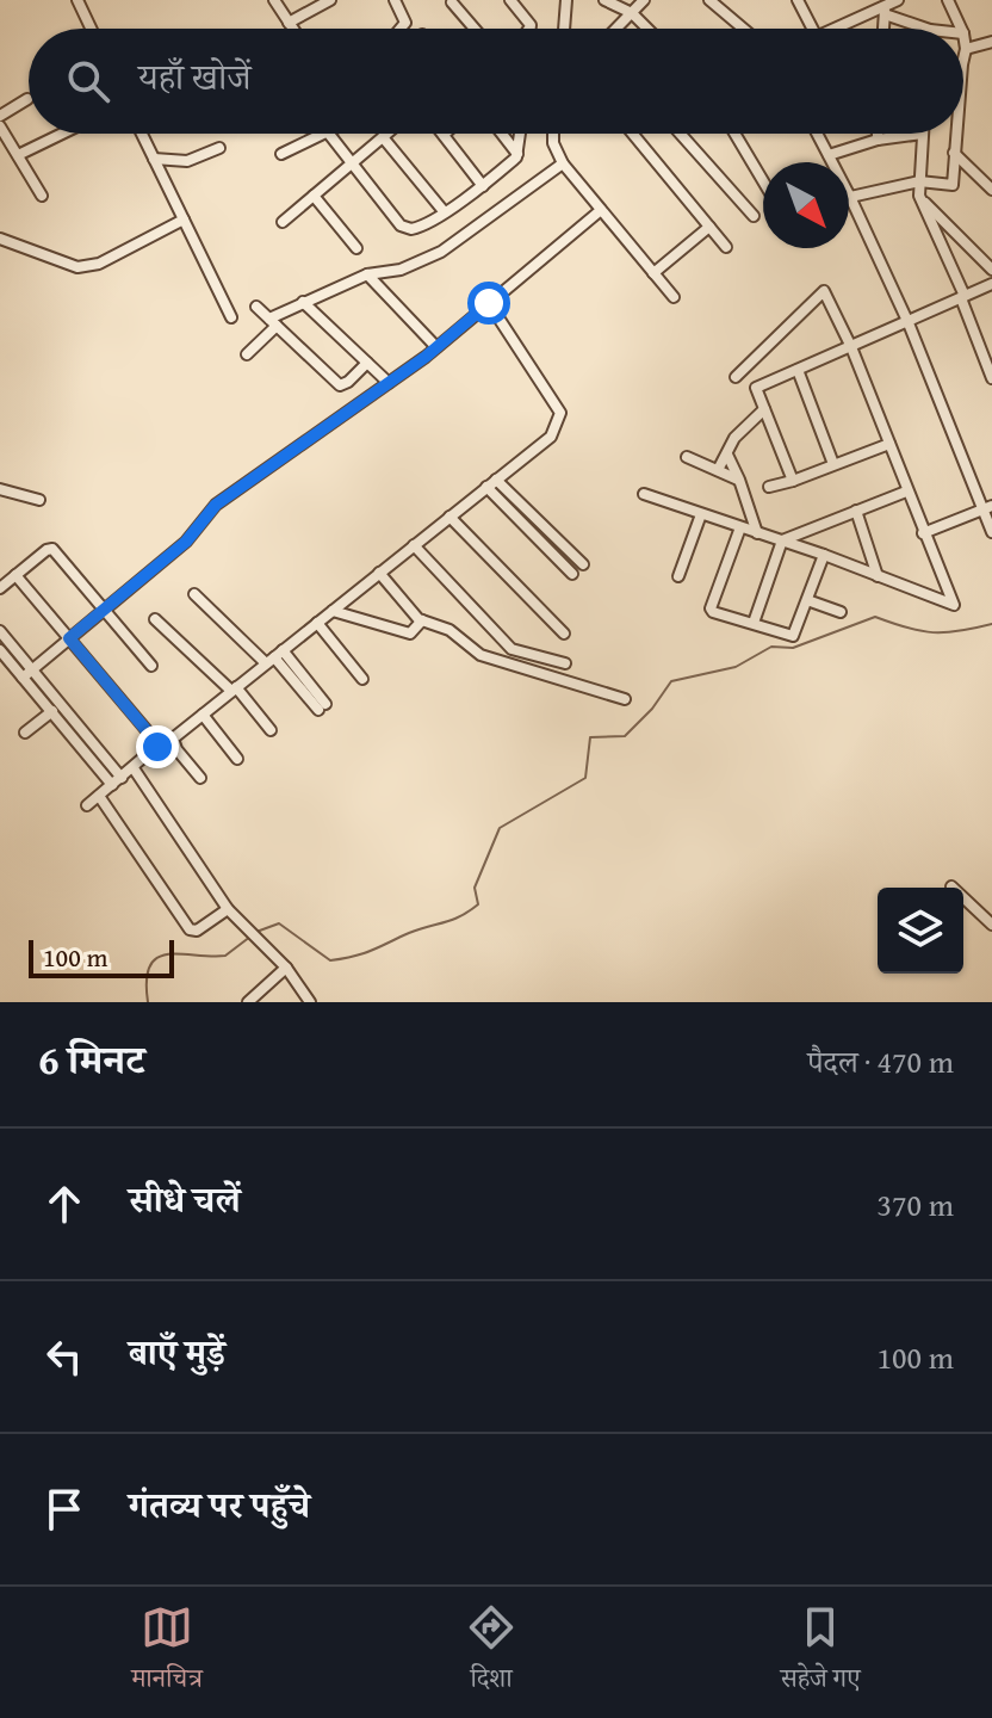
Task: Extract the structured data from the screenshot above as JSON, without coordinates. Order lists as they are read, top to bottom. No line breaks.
{"scale_bar":"100 m","north":"bottom right","page":{"search":"यहाँ खोजें","scale":"100 m","heading":["6 मिनट","पैदल · 470 m"],"list":[["सीधे चलें","370 m"],["बाएँ मुड़ें","100 m"],"गंतव्य पर पहुँचे"],"nav":["मानचित्र","दिशा","सहेजे गए"]}}
